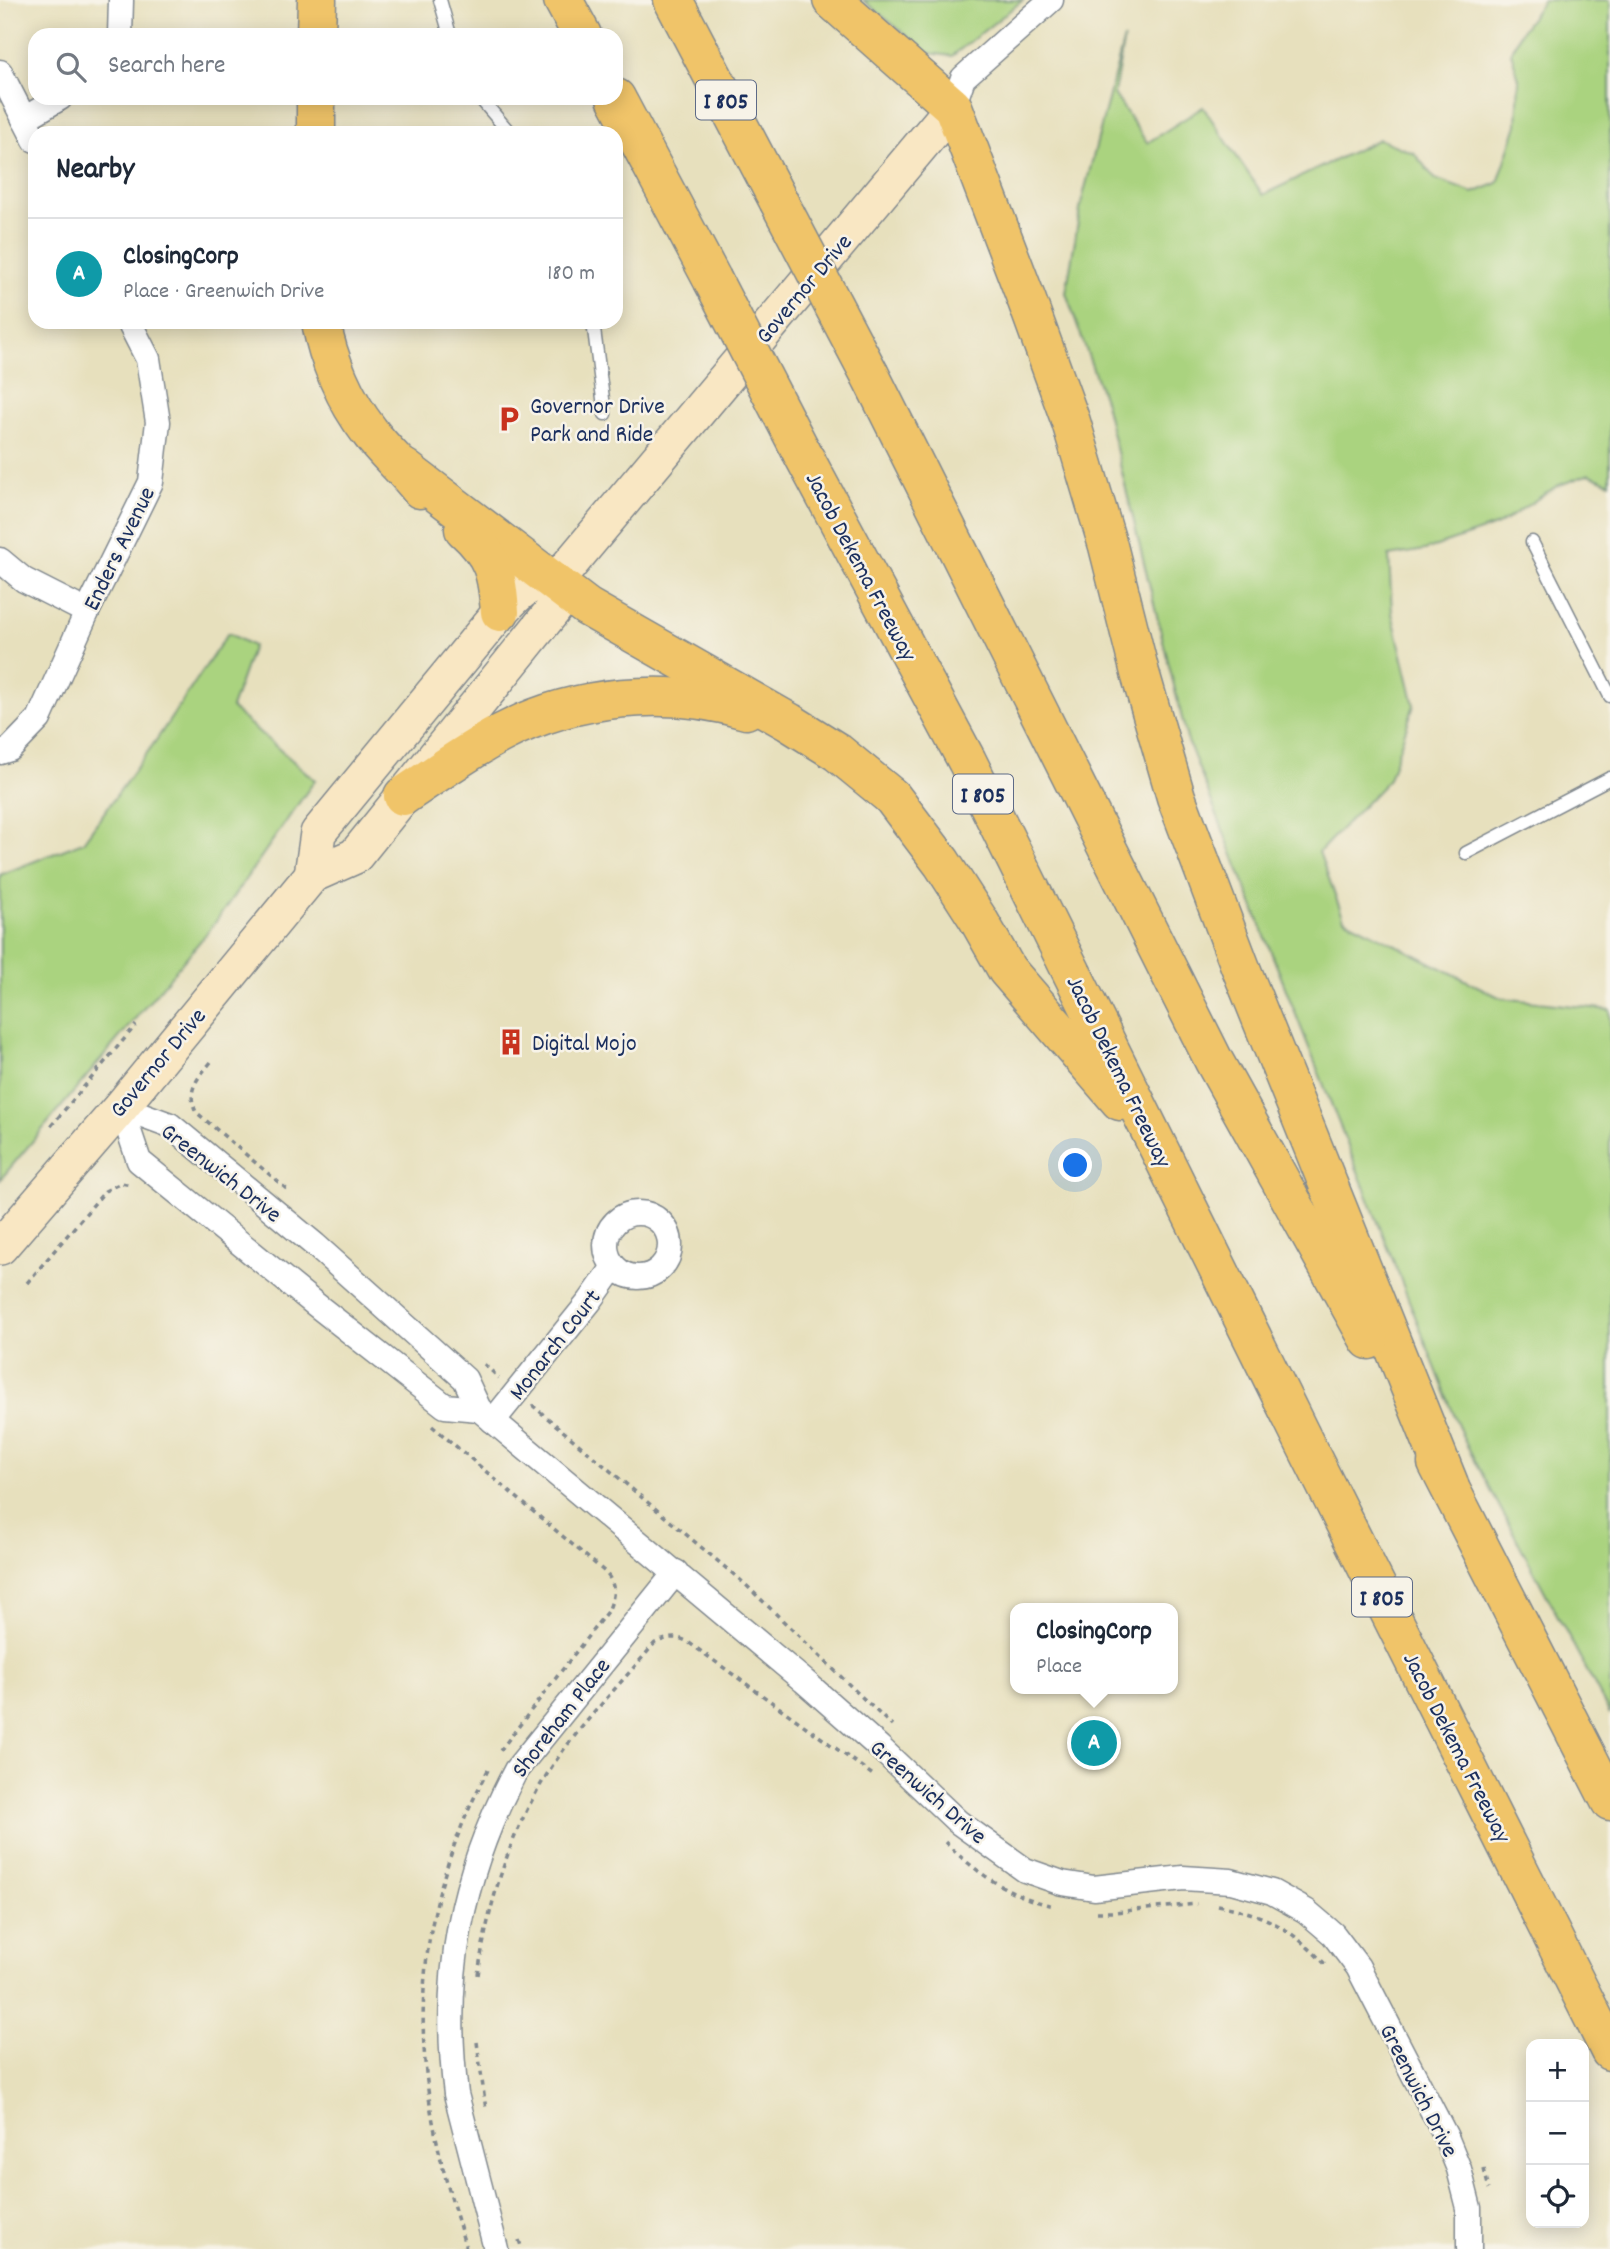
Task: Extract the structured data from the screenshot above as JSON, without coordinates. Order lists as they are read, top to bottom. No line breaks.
{"streets":{"highway":["I 805","Jacob Dekema Freeway"],"main road":["Governor Drive"],"street":["Enders Avenue","Greenwich Drive","Monarch Court","Shoreham Place"]},"crossings":[["Governor Drive","Greenwich Drive"],["Greenwich Drive","Monarch Court"],["Greenwich Drive","Shoreham Place"]],"places":{"parking":["Governor Drive Park and Ride"],"building":["Digital Mojo"]},"page":{"search":"Search here","heading":"Nearby","list":[{"mark":"A","name":"ClosingCorp","note":"Place · Greenwich Drive","value":"180 m"}],"popup":["ClosingCorp","Place"],"pins":"A","map_buttons":["+","−"]}}
